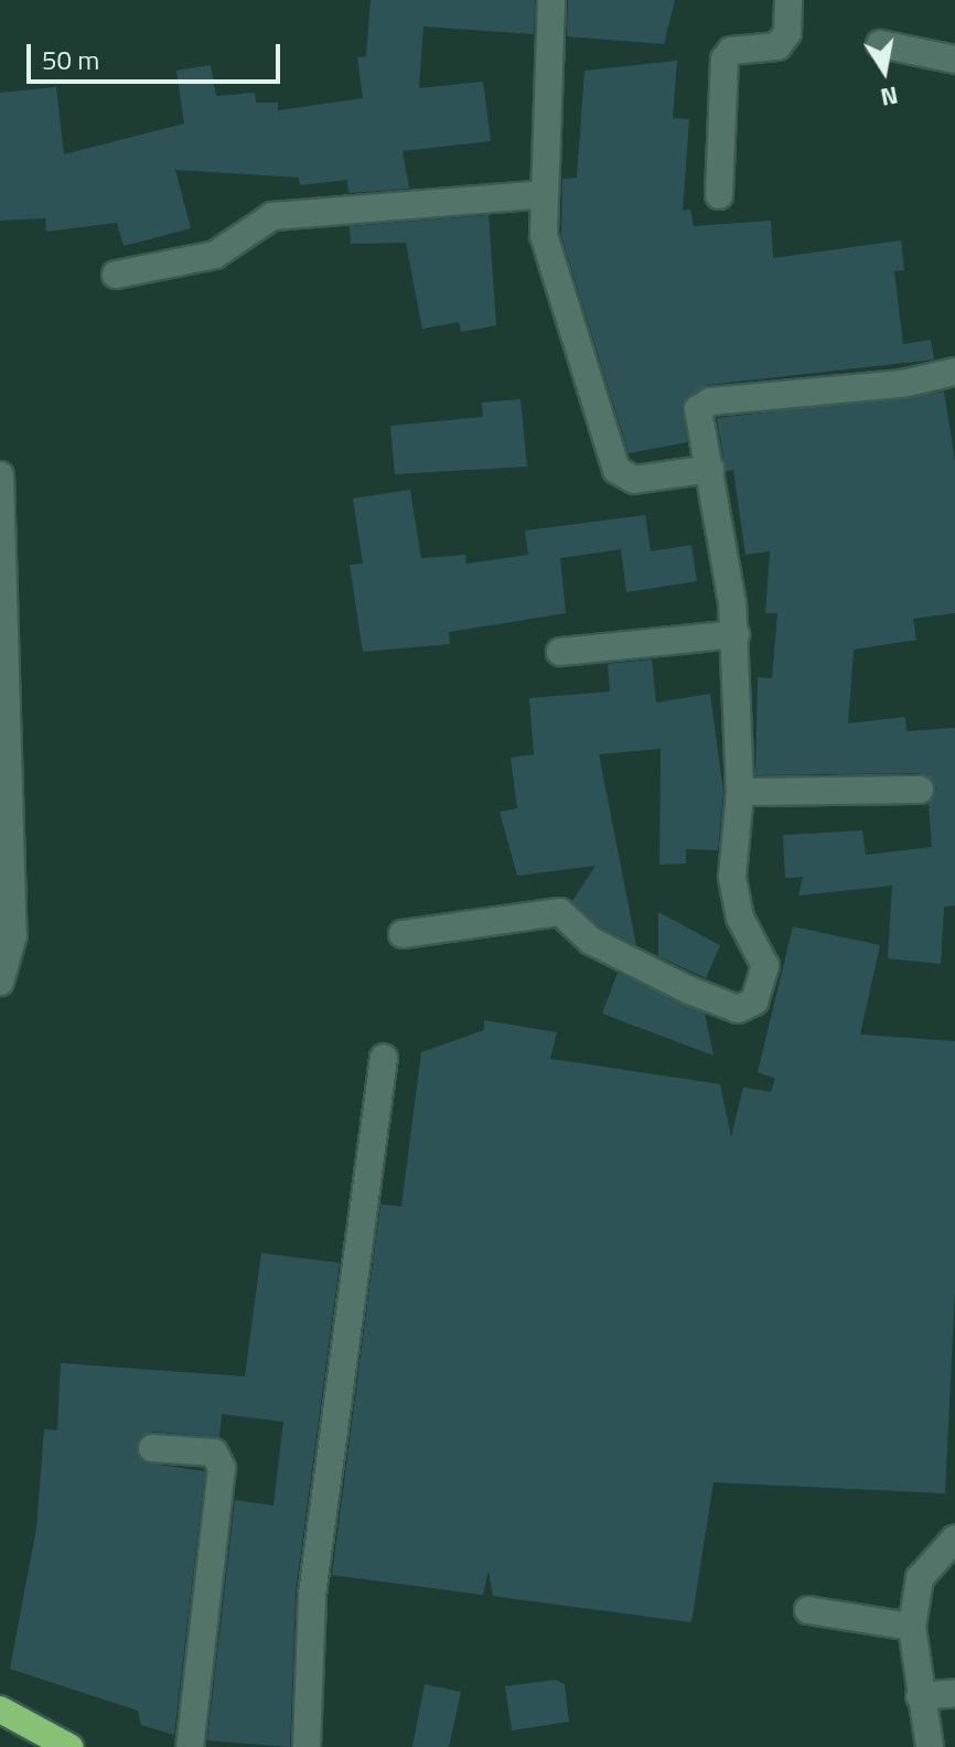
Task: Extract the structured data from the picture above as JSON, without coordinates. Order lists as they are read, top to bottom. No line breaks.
{"scale_bar":"50 m","north":"bottom"}
